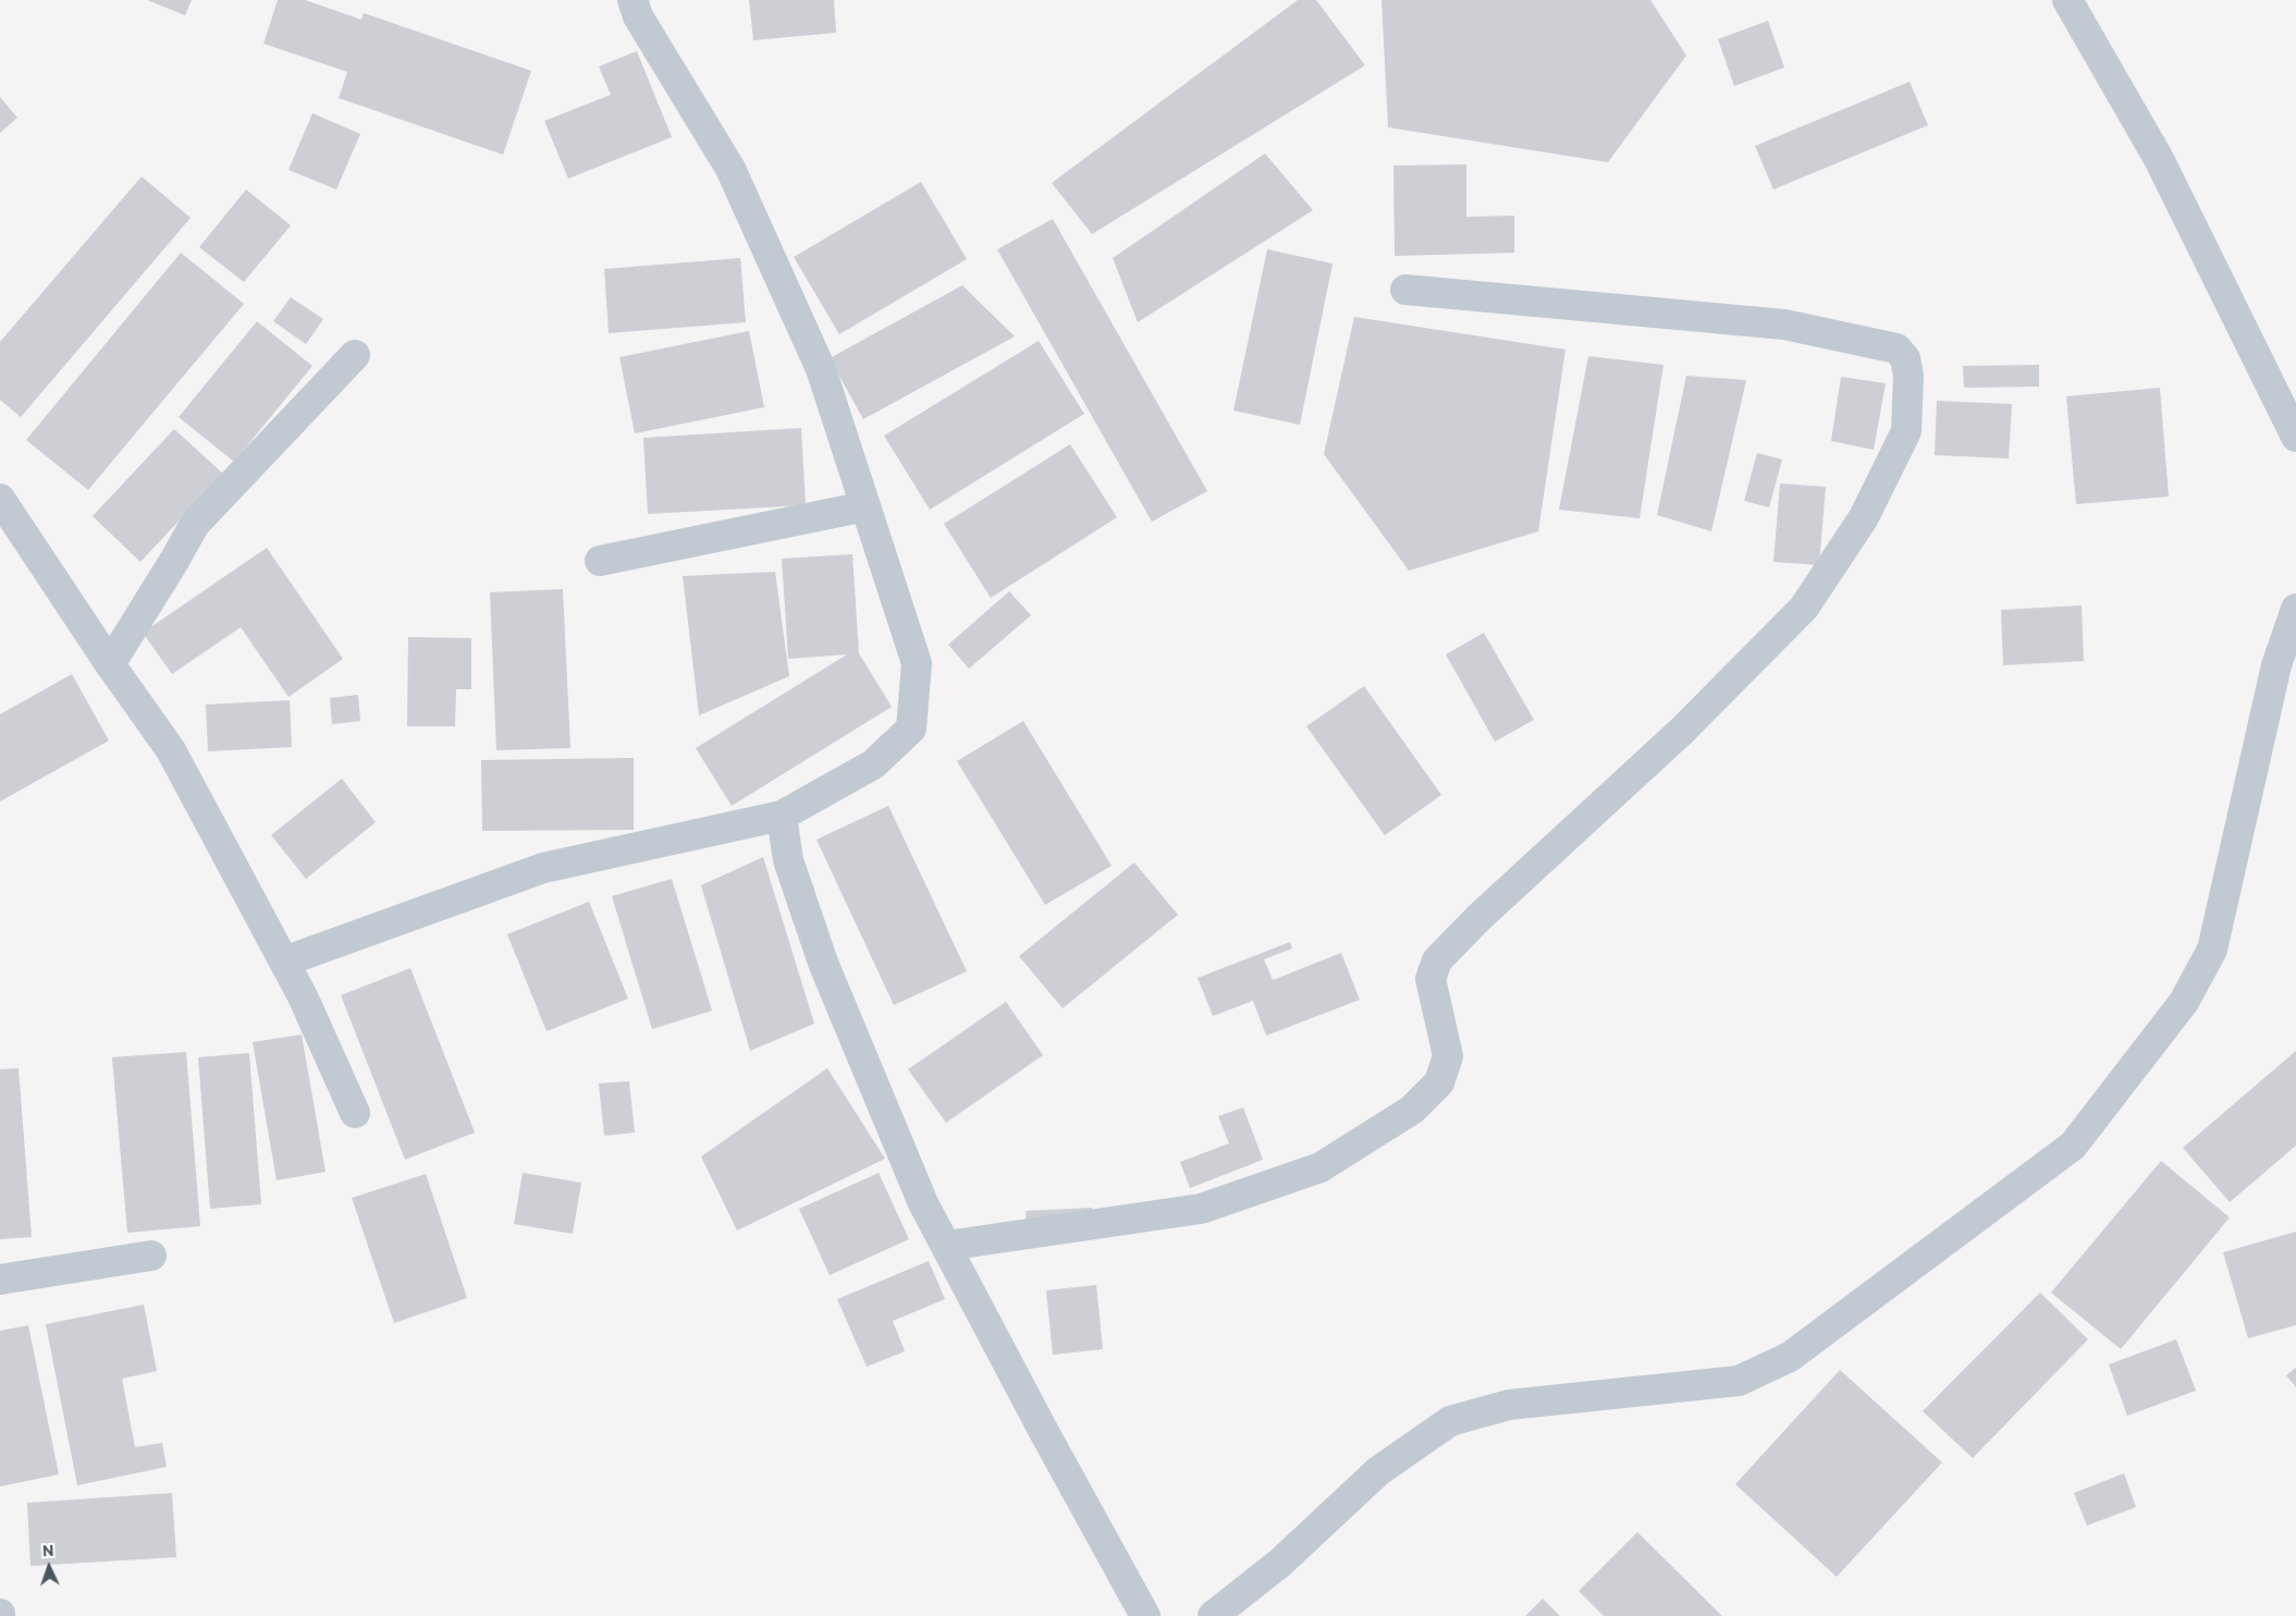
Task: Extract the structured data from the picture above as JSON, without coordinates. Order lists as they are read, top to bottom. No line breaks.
{"north":"top"}
